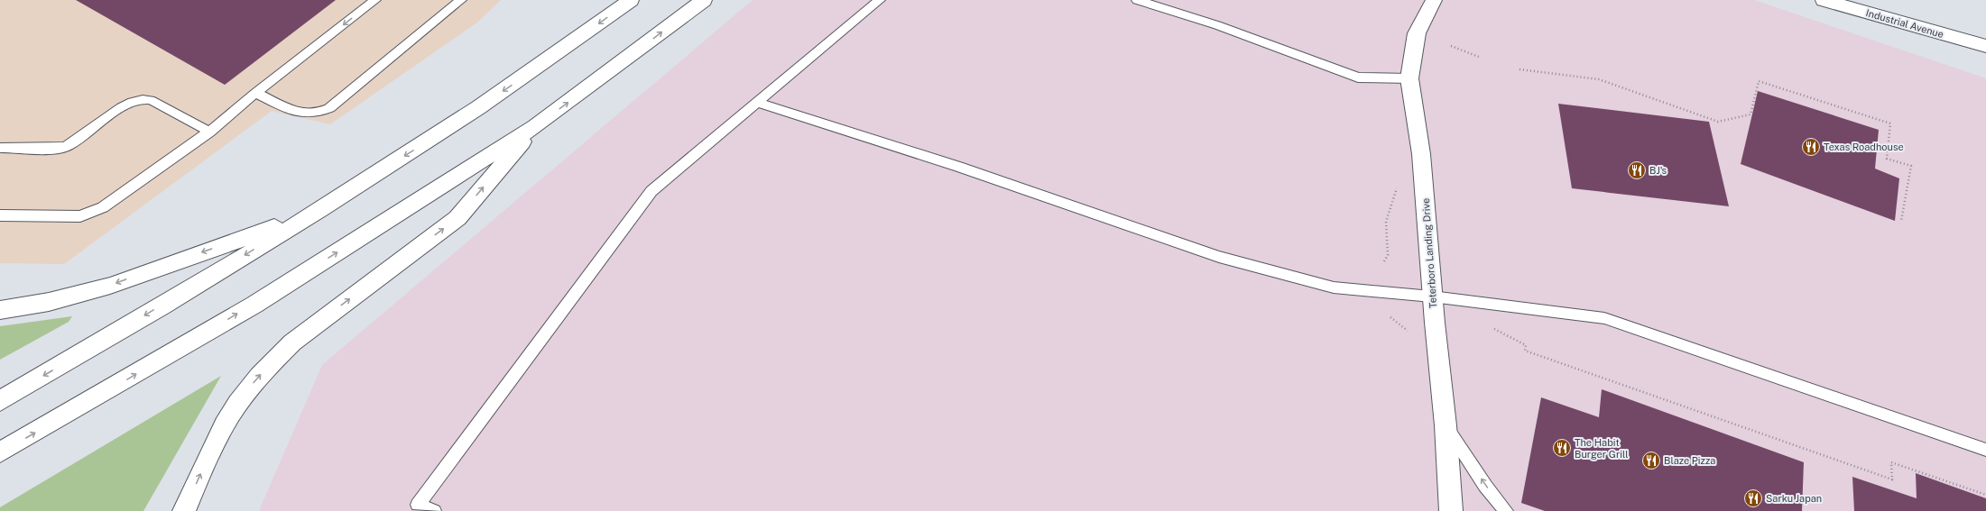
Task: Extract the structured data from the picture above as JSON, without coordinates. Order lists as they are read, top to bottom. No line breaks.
{"streets":{"main road":["Industrial Avenue","Teterboro Landing Drive"]},"places":{"restaurant":["Texas Roadhouse","BJ's","The Habit Burger Grill","Blaze Pizza","Sarku Japan"]}}
